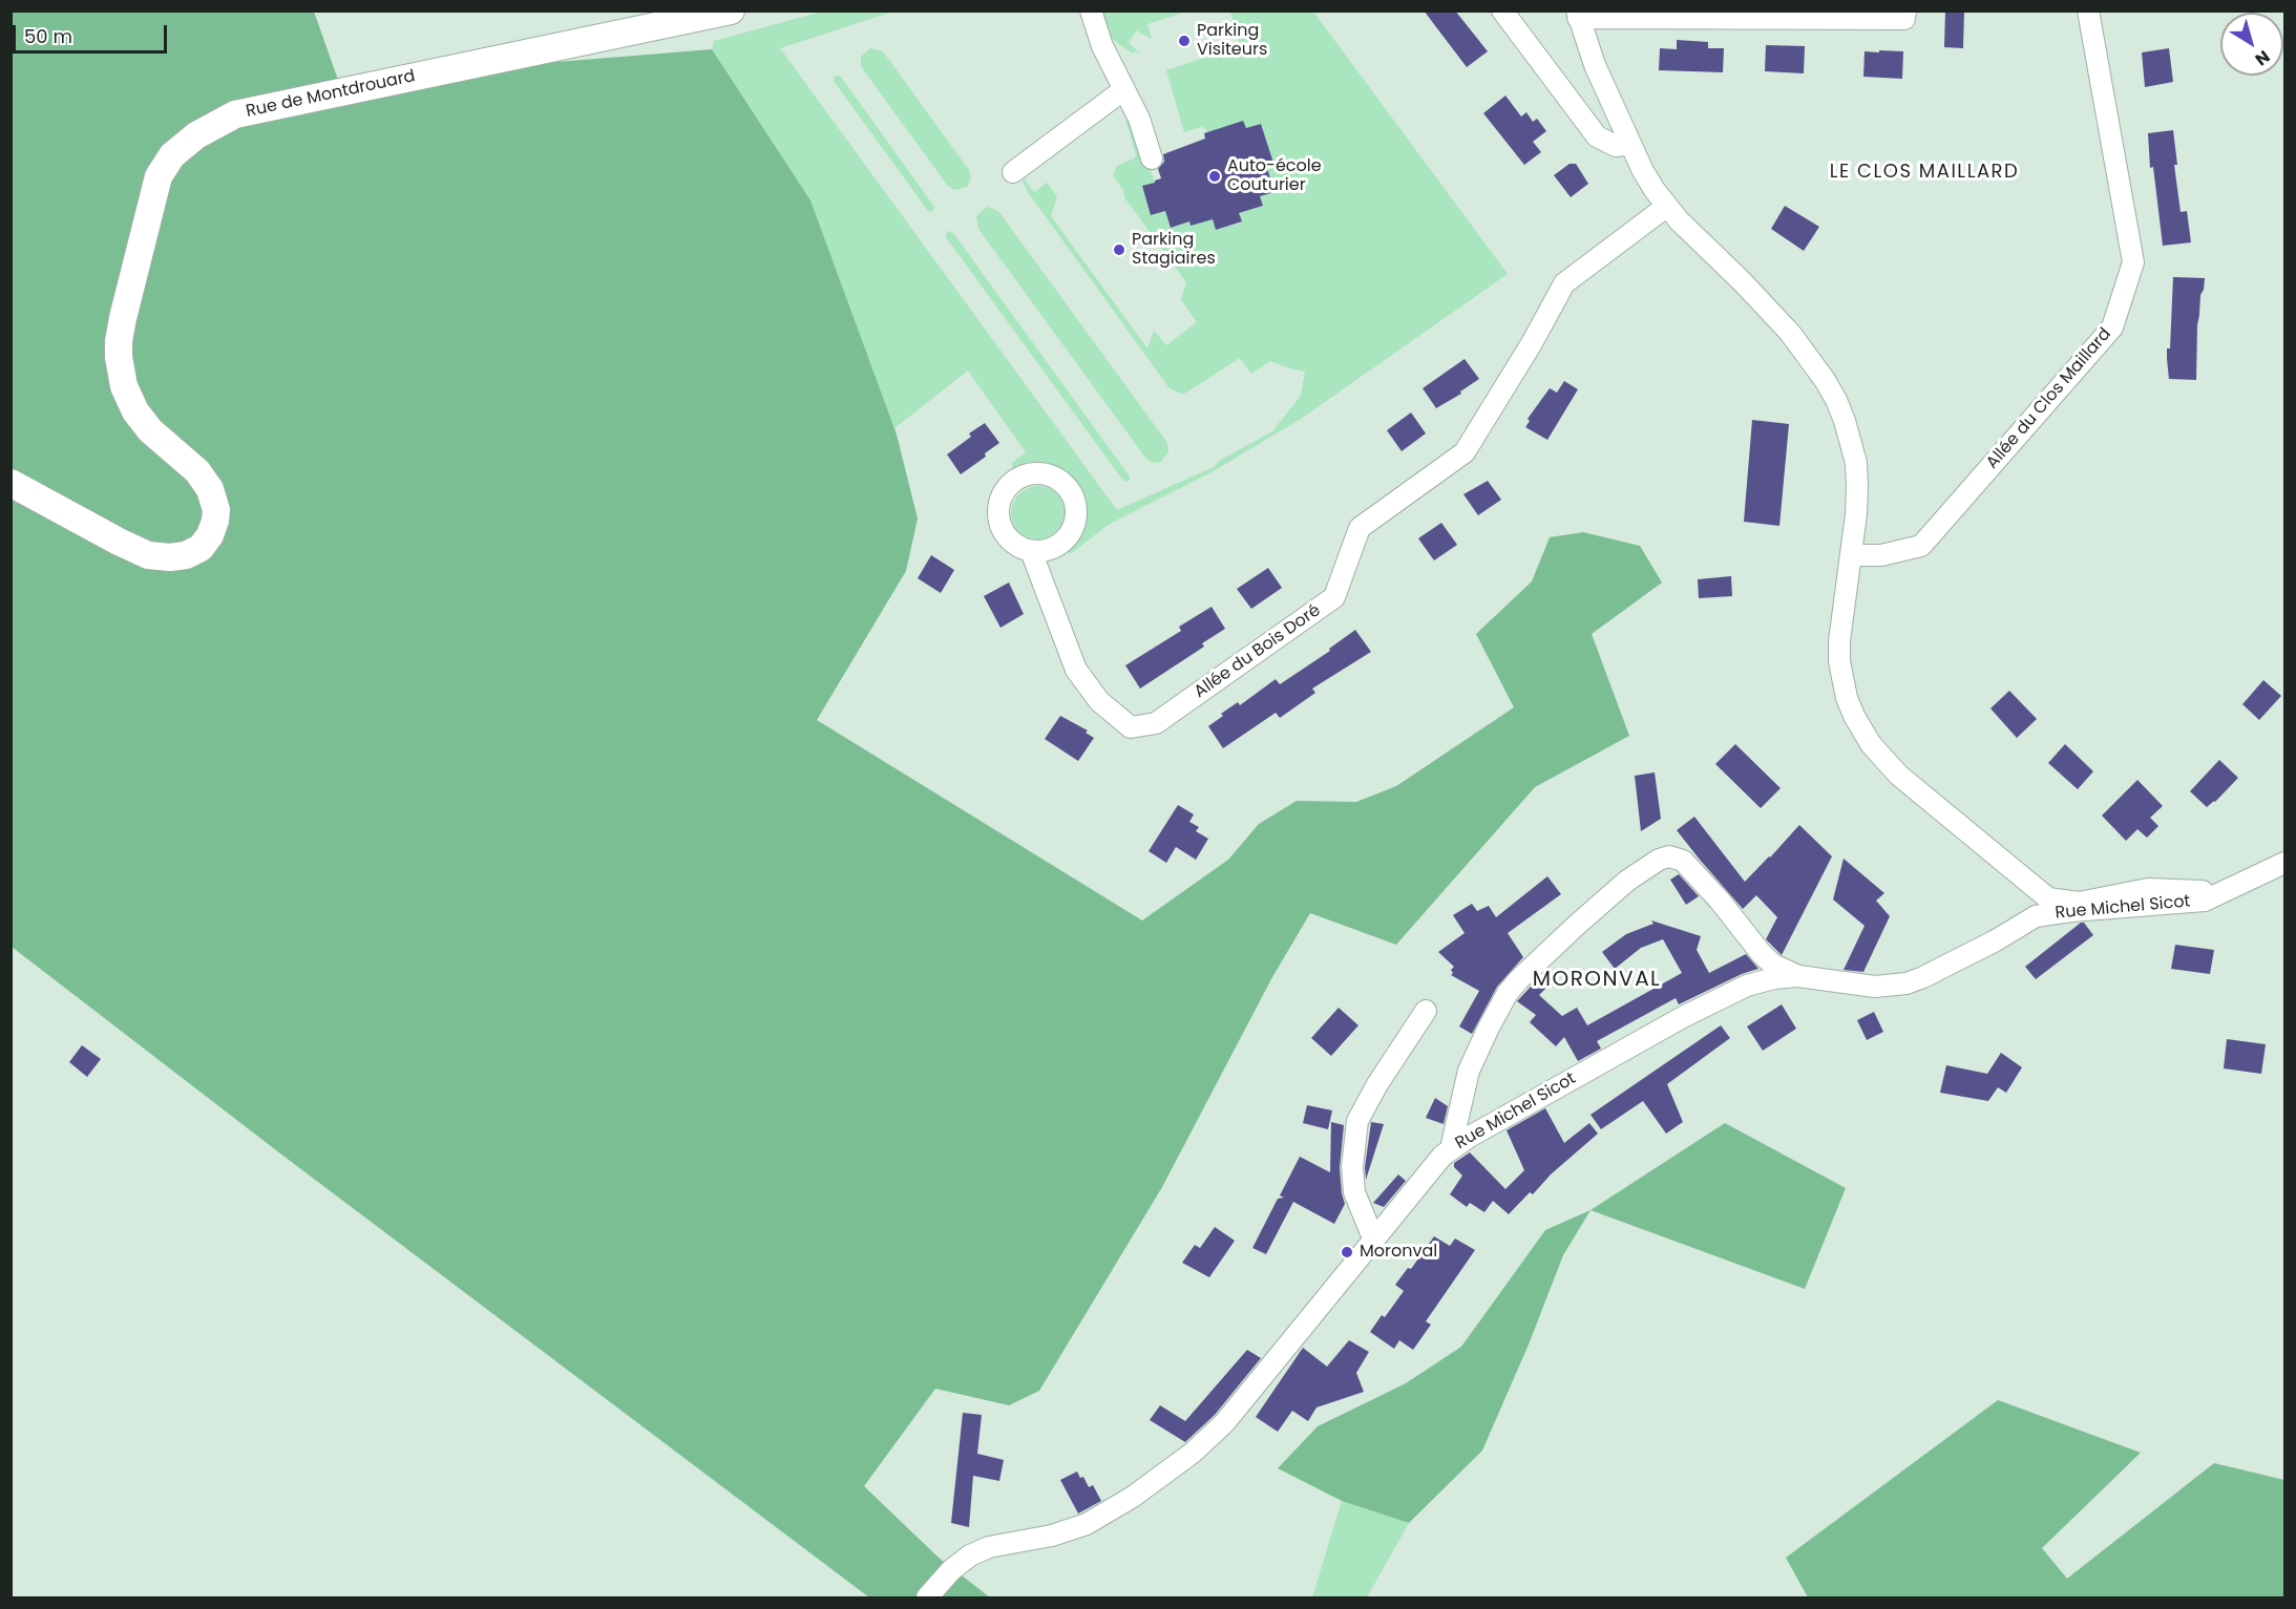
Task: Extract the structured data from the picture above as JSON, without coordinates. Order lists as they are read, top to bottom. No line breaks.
{"streets":{"main road":["Rue de Montdrouard"],"street":["Allée du Clos Maillard","Allée du Bois Doré","Rue Michel Sicot"]},"districts":["LE CLOS MAILLARD","MORONVAL"],"places":["Parking Visiteurs","Auto-école Couturier","Parking Stagiaires","Moronval"],"scale_bar":"50 m","north":"bottom right"}
